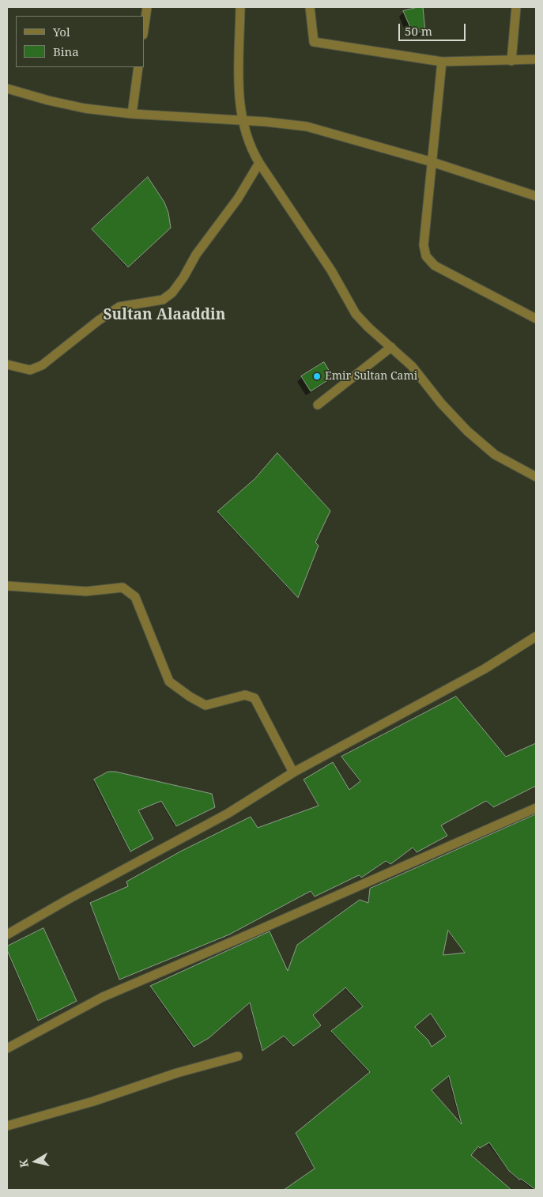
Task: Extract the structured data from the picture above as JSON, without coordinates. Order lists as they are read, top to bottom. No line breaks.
{"districts":["Sultan Alaaddin"],"places":["Emir Sultan Cami"],"legend":["Yol","Bina"],"scale_bar":"50 m","north":"left"}
